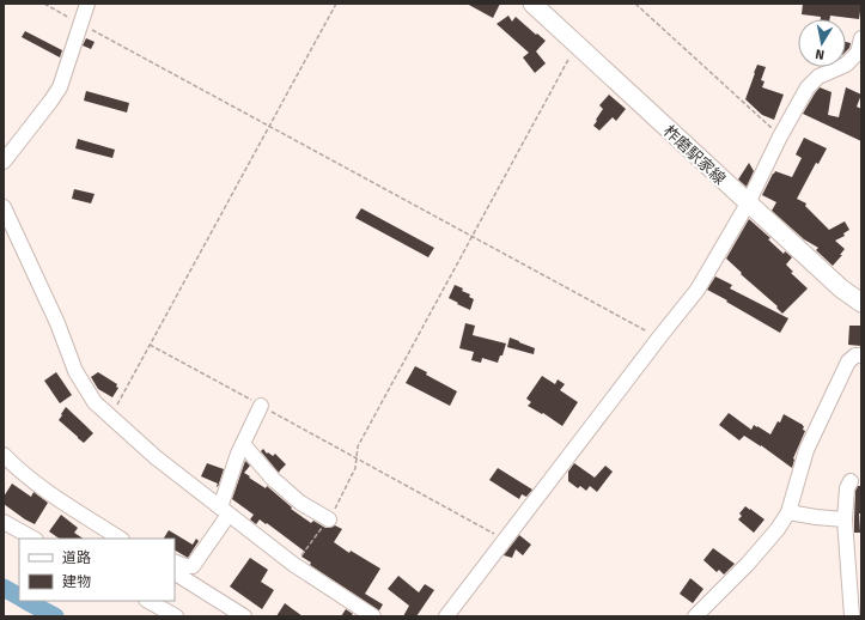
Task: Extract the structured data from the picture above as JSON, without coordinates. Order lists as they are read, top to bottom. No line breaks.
{"streets":{"main road":["柞磨駅家線"]},"legend":["道路","建物"],"north":"bottom"}
